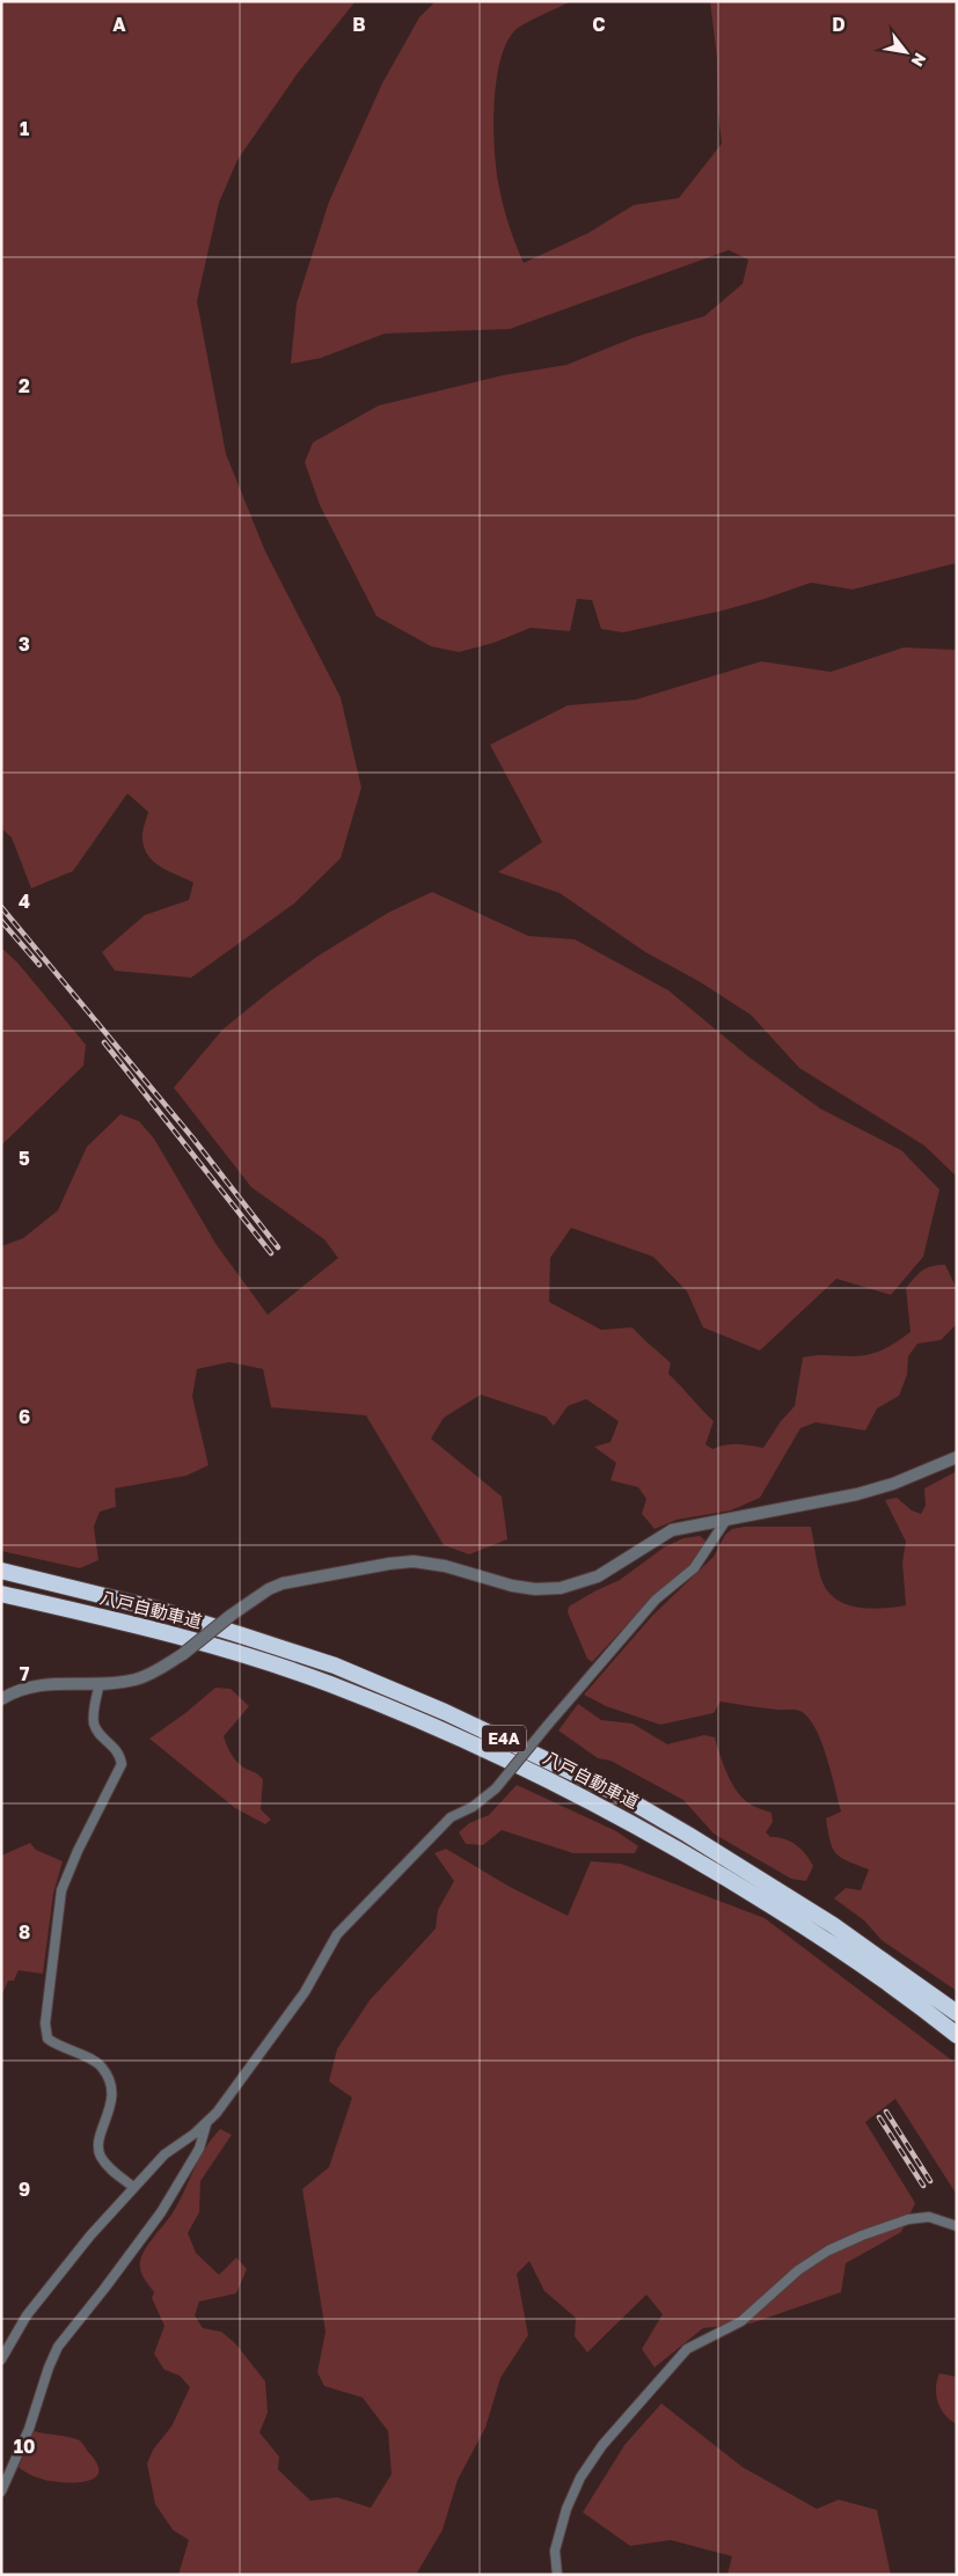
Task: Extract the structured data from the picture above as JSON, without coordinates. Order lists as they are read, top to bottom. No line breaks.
{"streets":{"highway":["八戸自動車道","E4A"]},"north":"bottom right","grid":{"columns":["A","B","C","D"],"rows":["1","2","3","4","5","6","7","8","9","10"]}}
